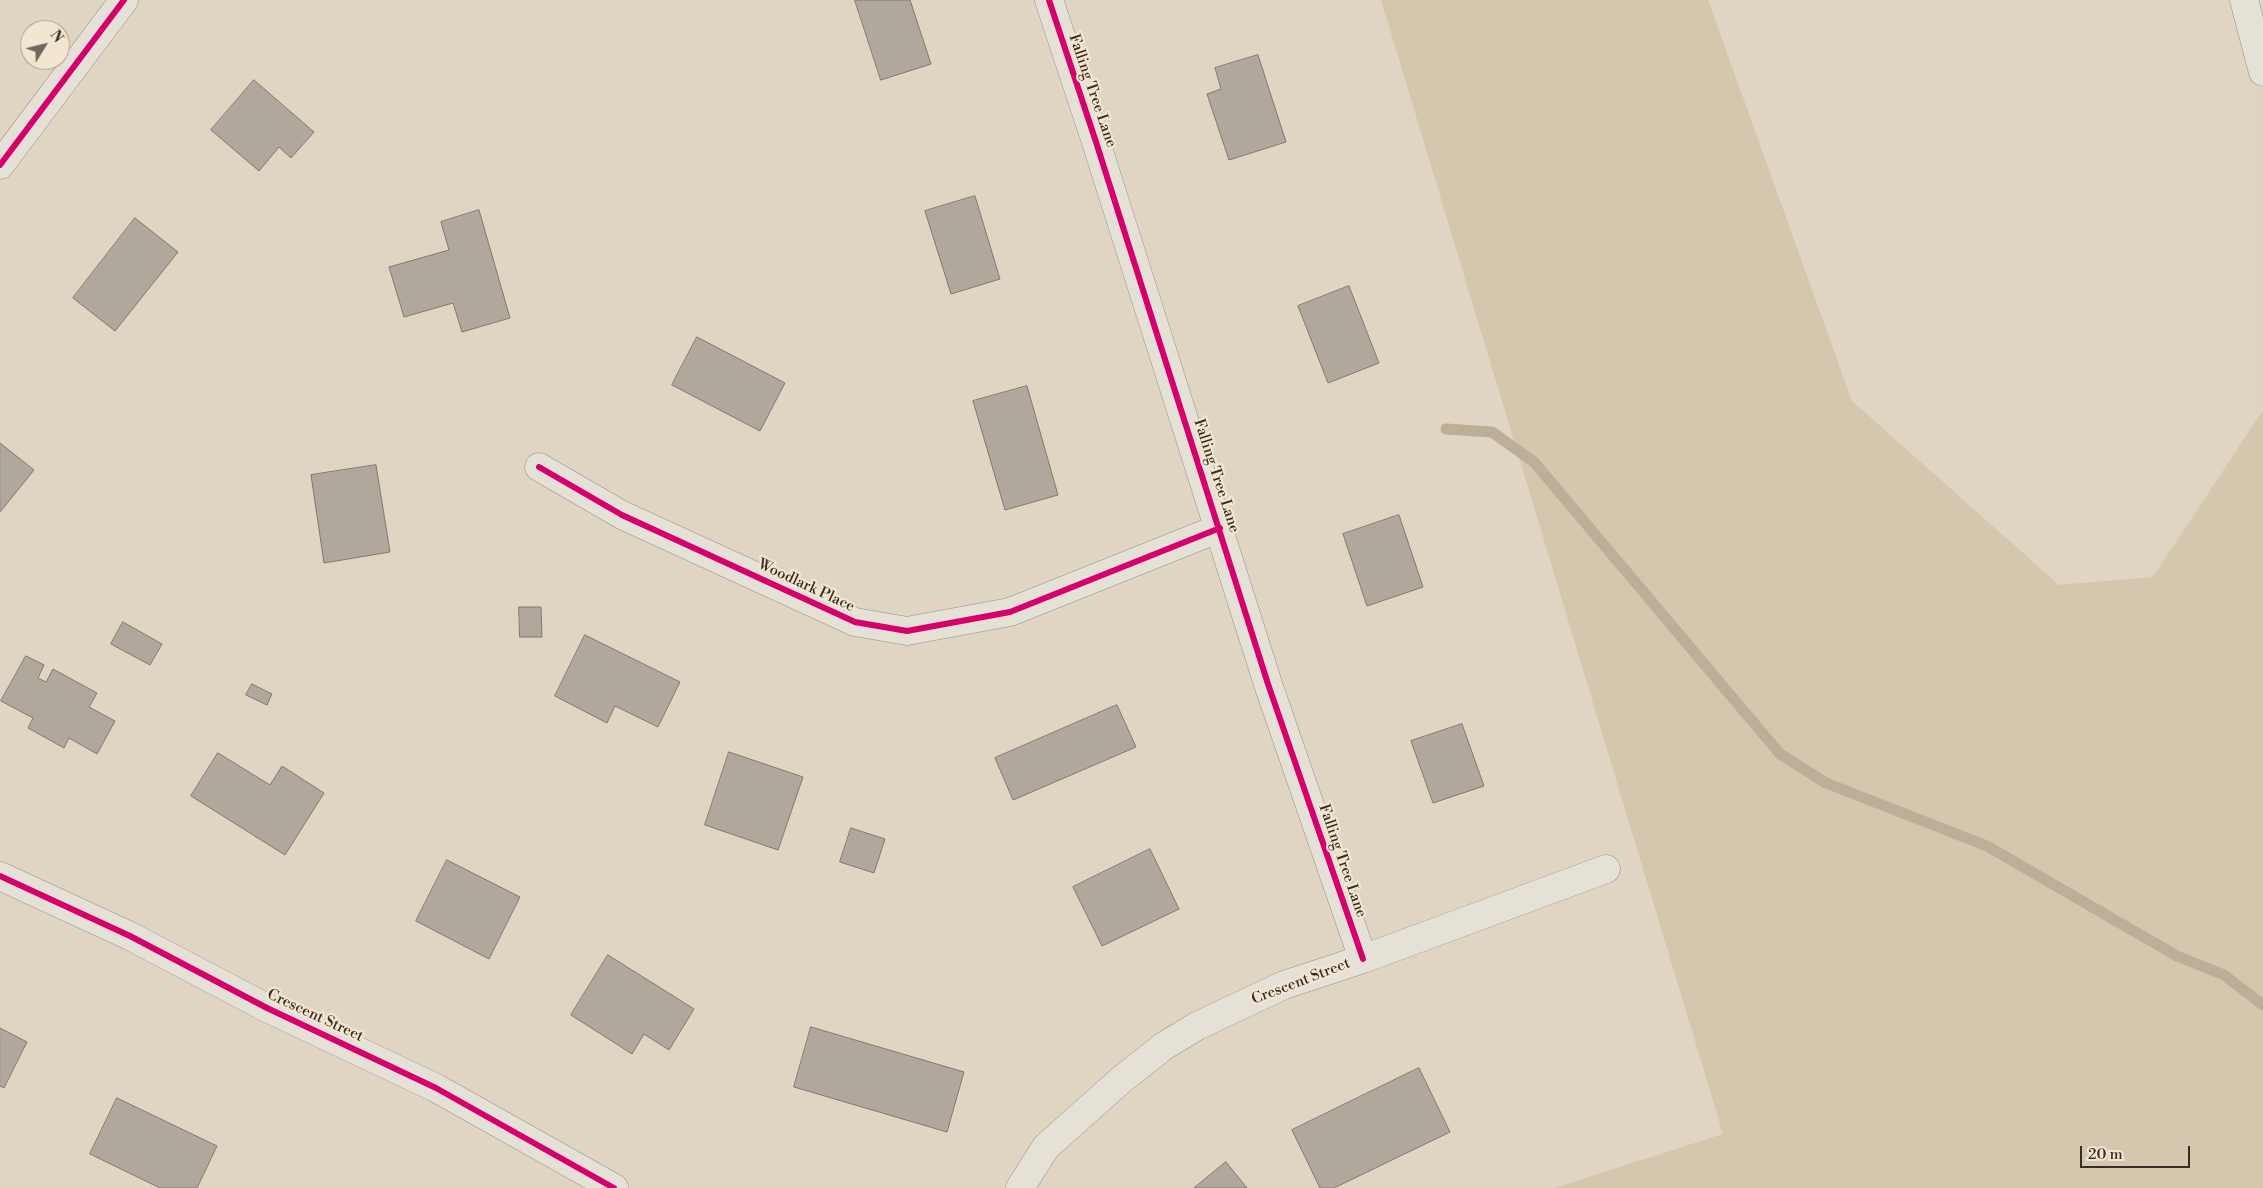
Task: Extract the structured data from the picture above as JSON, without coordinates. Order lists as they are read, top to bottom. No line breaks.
{"streets":{"street":["Falling Tree Lane","Woodlark Place","Crescent Street"]},"crossings":[["Falling Tree Lane","Woodlark Place"],["Falling Tree Lane","Crescent Street"]],"scale_bar":"20 m","north":"top right"}
